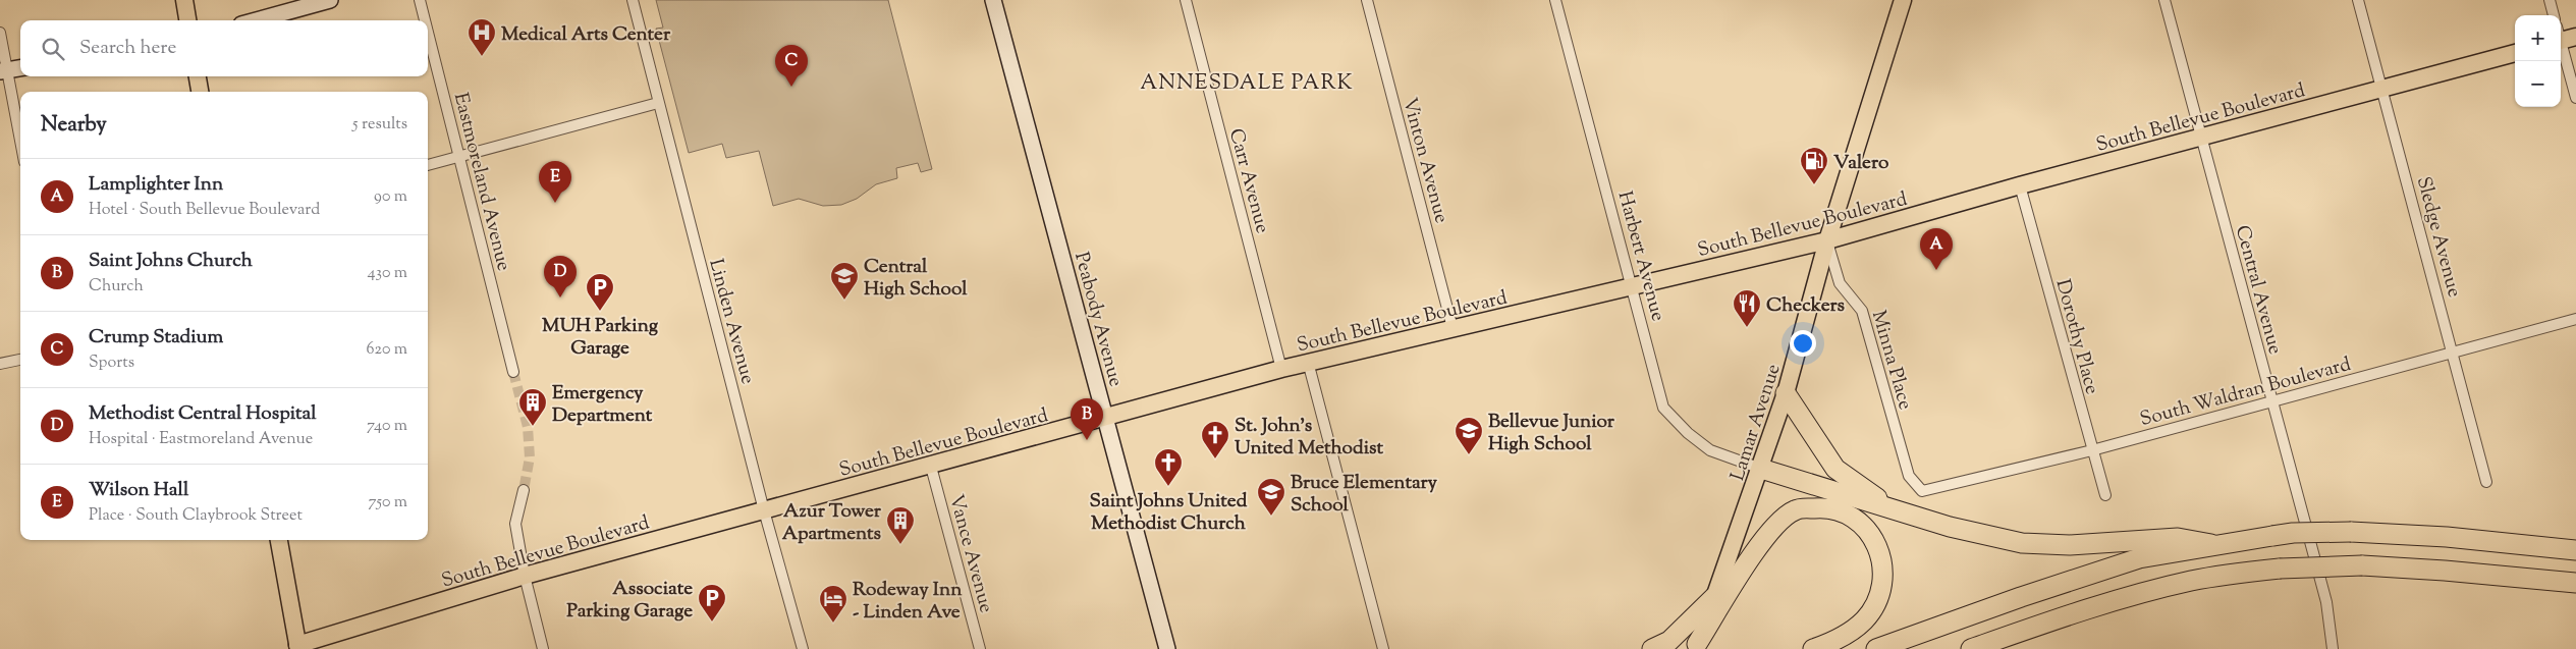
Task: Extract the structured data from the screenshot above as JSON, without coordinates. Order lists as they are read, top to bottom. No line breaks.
{"streets":{"main road":["South Bellevue Boulevard","Peabody Avenue","Lamar Avenue"],"street":["Vinton Avenue","Carr Avenue","Eastmoreland Avenue","Sledge Avenue","Harbert Avenue","Central Avenue","Linden Avenue","Dorothy Place","Minna Place","South Waldran Boulevard","Vance Avenue"]},"crossings":[["South Bellevue Boulevard","Vinton Avenue"],["South Bellevue Boulevard","Carr Avenue"],["South Bellevue Boulevard","Sledge Avenue"],["South Bellevue Boulevard","Harbert Avenue"],["South Bellevue Boulevard","Central Avenue"],["South Bellevue Boulevard","Peabody Avenue"],["South Bellevue Boulevard","Linden Avenue"],["South Bellevue Boulevard","Dorothy Place"],["South Bellevue Boulevard","Minna Place"],["South Bellevue Boulevard","Lamar Avenue"],["South Bellevue Boulevard","Vance Avenue"],["Sledge Avenue","South Waldran Boulevard"],["Harbert Avenue","Lamar Avenue"],["Central Avenue","South Waldran Boulevard"],["Dorothy Place","South Waldran Boulevard"],["Minna Place","South Waldran Boulevard"],["Minna Place","Lamar Avenue"]],"districts":["ANNESDALE PARK"],"places":{"hospital":["Medical Arts Center"],"fuel station":["Valero"],"school or university":["Central High School","Bellevue Junior High School","Bruce Elementary School"],"parking":["MUH Parking Garage","Associate Parking Garage"],"restaurant":["Checkers"],"building":["Emergency Department","Azur Tower Apartments"],"church":["St. John's United Methodist","Saint Johns United Methodist Church"],"hotel":["Rodeway Inn - Linden Ave"]},"page":{"map_buttons":["+","−"],"search":"Search here","pins":["C","E","A","D","B"],"heading":["Nearby","5 results"],"list":[{"mark":"A","name":"Lamplighter Inn","note":"Hotel · South Bellevue Boulevard","value":"90 m"},{"mark":"B","name":"Saint Johns Church","note":"Church","value":"430 m"},{"mark":"C","name":"Crump Stadium","note":"Sports","value":"620 m"},{"mark":"D","name":"Methodist Central Hospital","note":"Hospital · Eastmoreland Avenue","value":"740 m"},{"mark":"E","name":"Wilson Hall","note":"Place · South Claybrook Street","value":"750 m"}]}}
